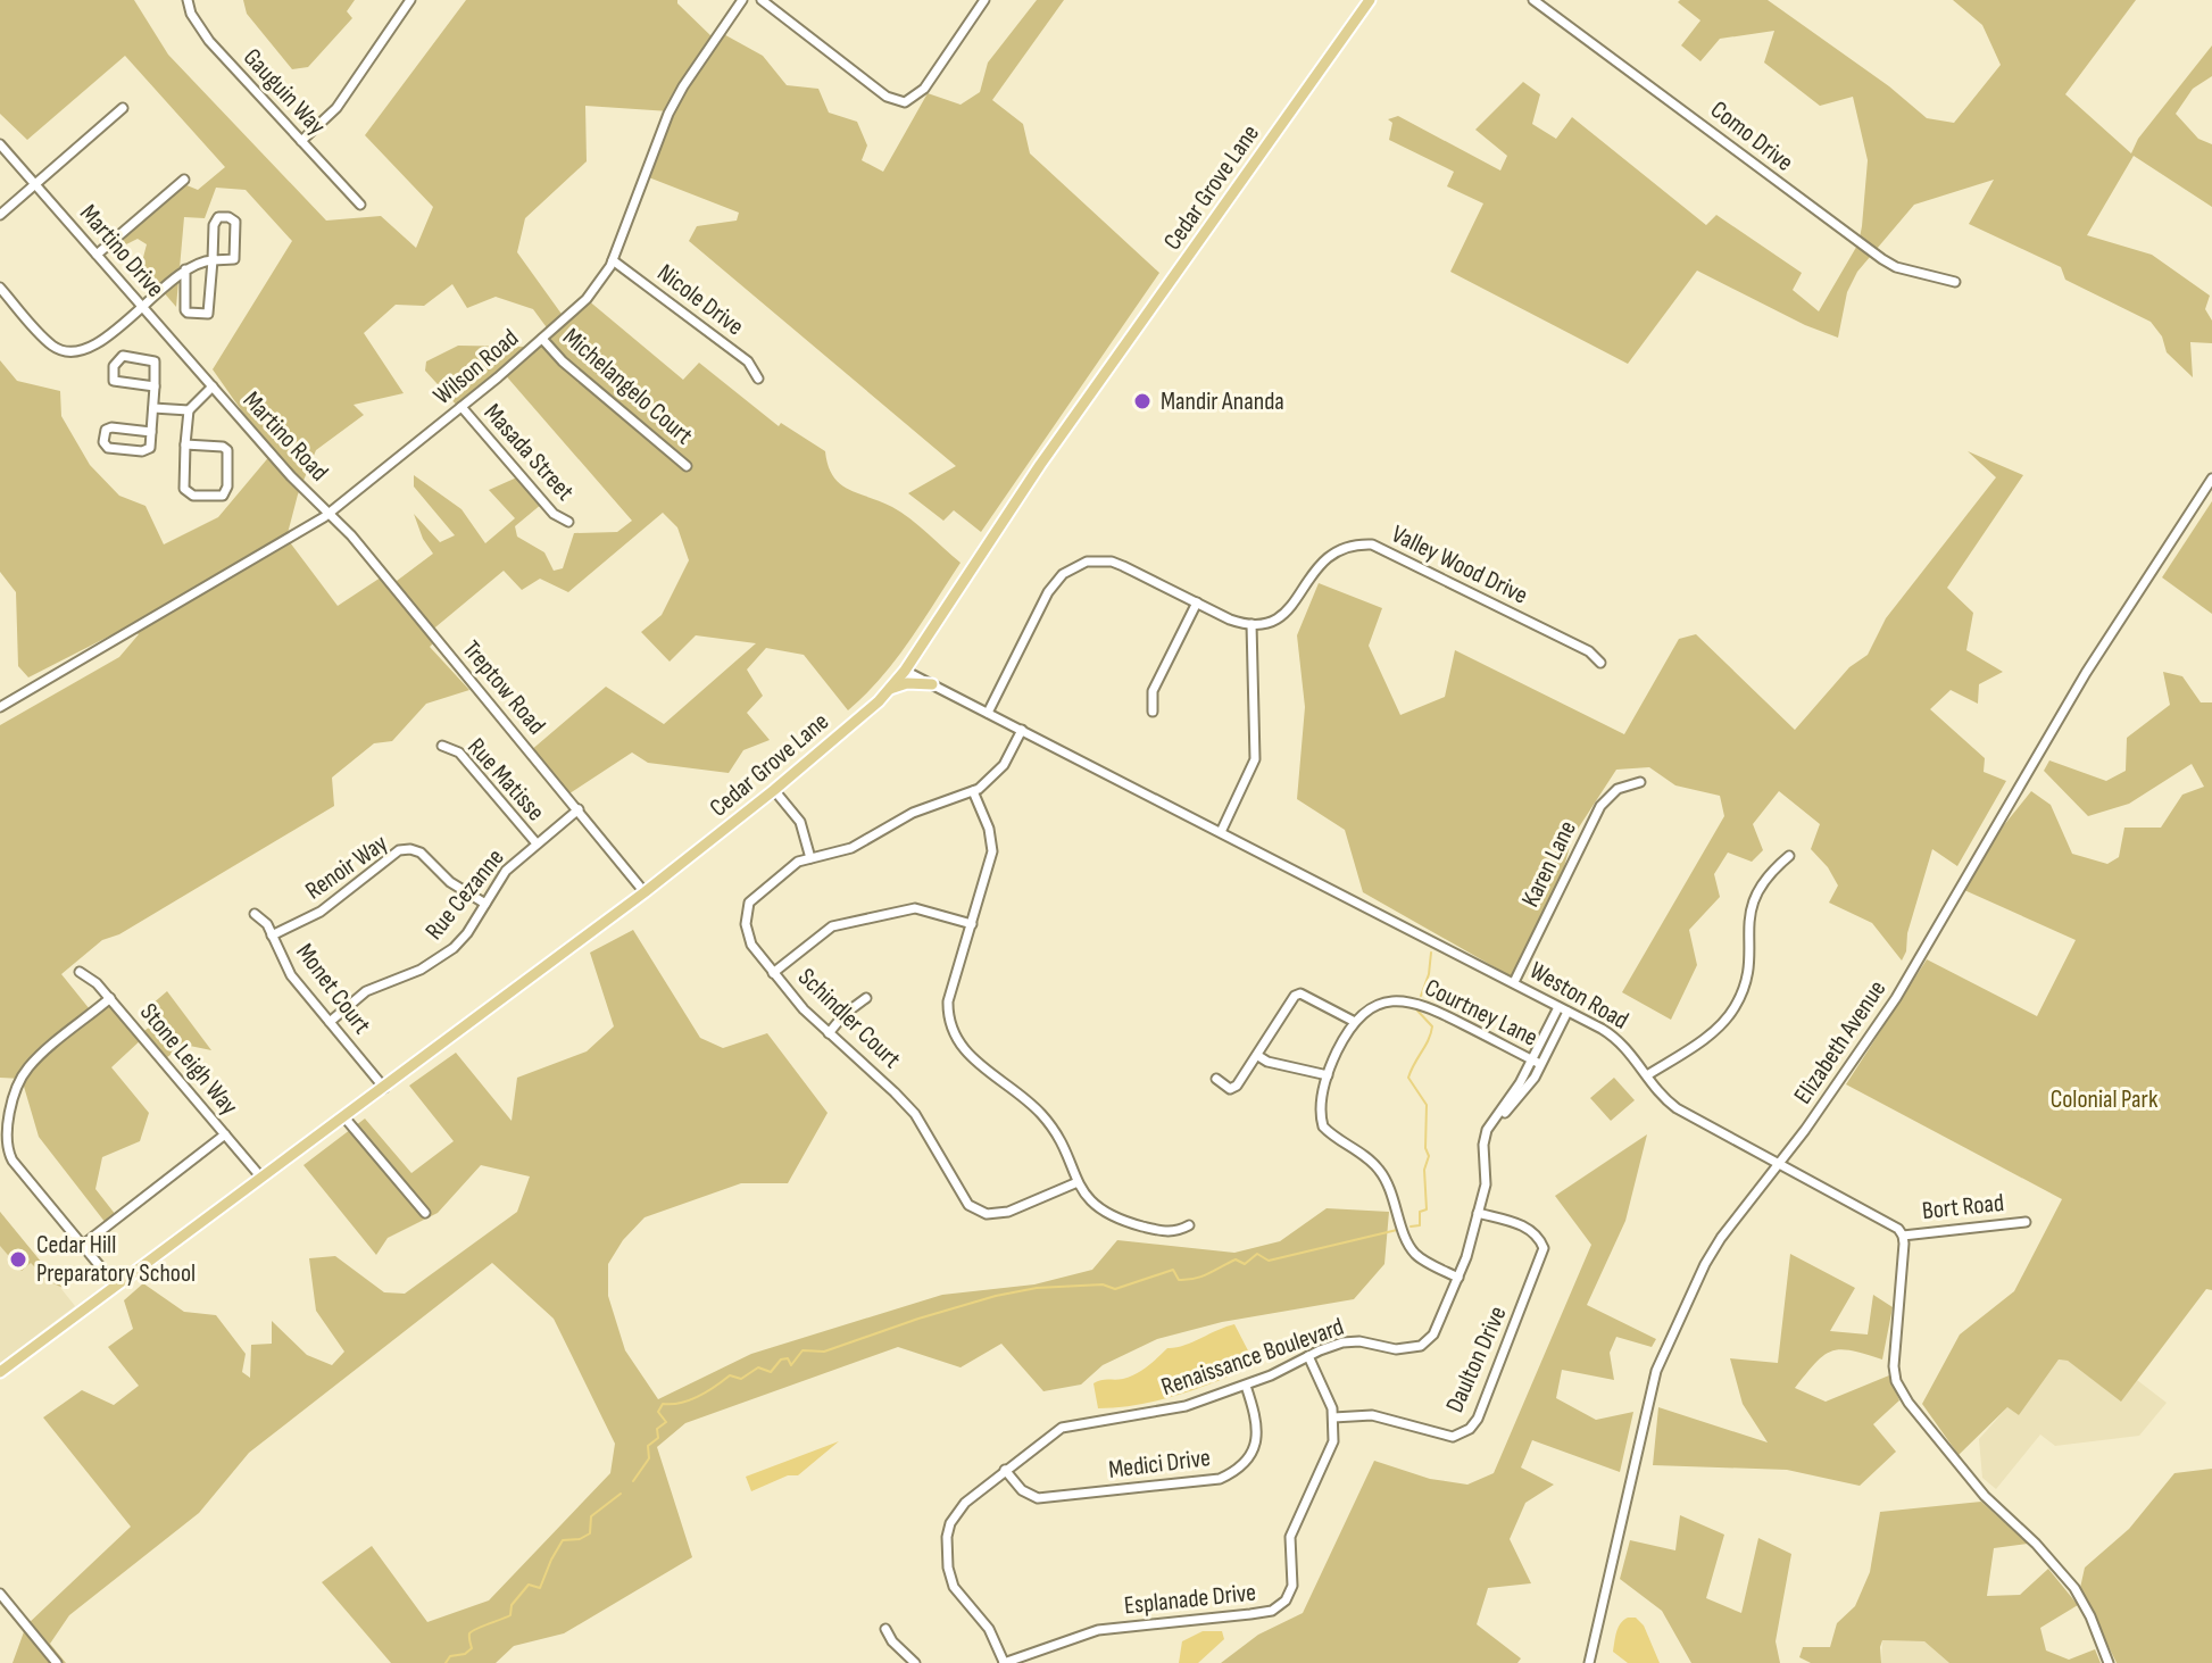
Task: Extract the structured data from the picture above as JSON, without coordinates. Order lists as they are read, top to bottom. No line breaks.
{"streets":{"main road":["Cedar Grove Lane"],"street":["Gauguin Way","Como Drive","Martino Drive","Nicole Drive","Wilson Road","Michelangelo Court","Martino Road","Masada Street","Valley Wood Drive","Treptow Road","Rue Matisse","Karen Lane","Renoir Way","Rue Cezanne","Monet Court","Weston Road","Courtney Lane","Schindler Court","Elizabeth Avenue","Stone Leigh Way","Bort Road","Renaissance Boulevard","Daulton Drive","Medici Drive","Esplanade Drive"]},"crossings":[["Cedar Grove Lane","Treptow Road"],["Cedar Grove Lane","Monet Court"],["Cedar Grove Lane","Weston Road"],["Cedar Grove Lane","Stone Leigh Way"],["Martino Drive","Martino Road"],["Nicole Drive","Wilson Road"],["Wilson Road","Michelangelo Court"],["Wilson Road","Martino Road"],["Wilson Road","Masada Street"],["Wilson Road","Treptow Road"],["Martino Road","Treptow Road"],["Treptow Road","Rue Cezanne"],["Rue Matisse","Rue Cezanne"],["Karen Lane","Weston Road"],["Renoir Way","Rue Cezanne"],["Renoir Way","Monet Court"],["Rue Cezanne","Monet Court"],["Weston Road","Schindler Court"],["Weston Road","Elizabeth Avenue"],["Weston Road","Bort Road"],["Weston Road","Renaissance Boulevard"],["Courtney Lane","Renaissance Boulevard"],["Renaissance Boulevard","Daulton Drive"],["Renaissance Boulevard","Medici Drive"],["Renaissance Boulevard","Esplanade Drive"],["Daulton Drive","Esplanade Drive"]],"parks":["Colonial Park"],"places":["Mandir Ananda","Cedar Hill Preparatory School"]}
